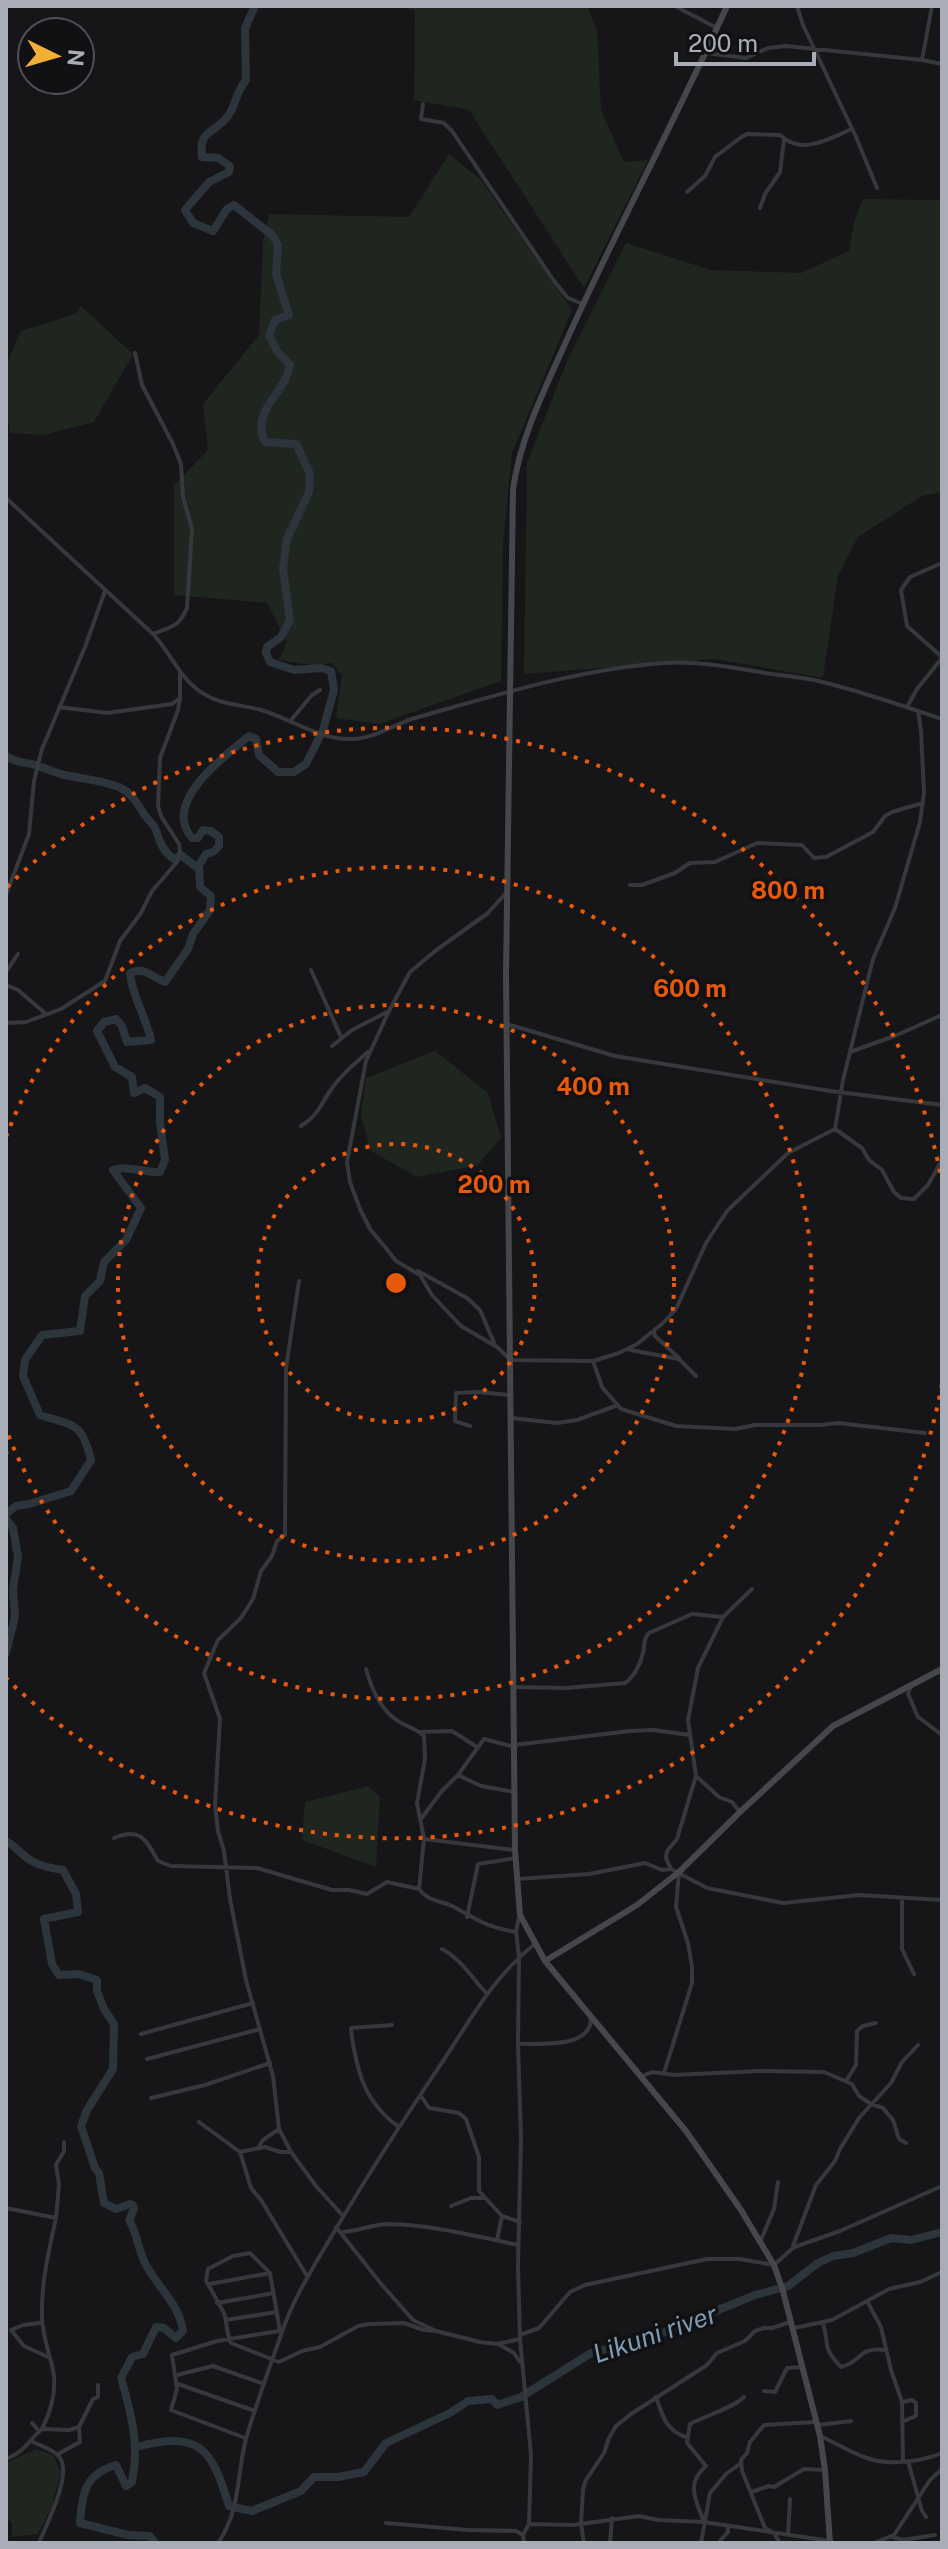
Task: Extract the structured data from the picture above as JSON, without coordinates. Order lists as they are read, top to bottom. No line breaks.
{"water":["Likuni river"],"scale_bar":"200 m","north":"right","rings":["800 m","600 m","400 m","200 m"]}
